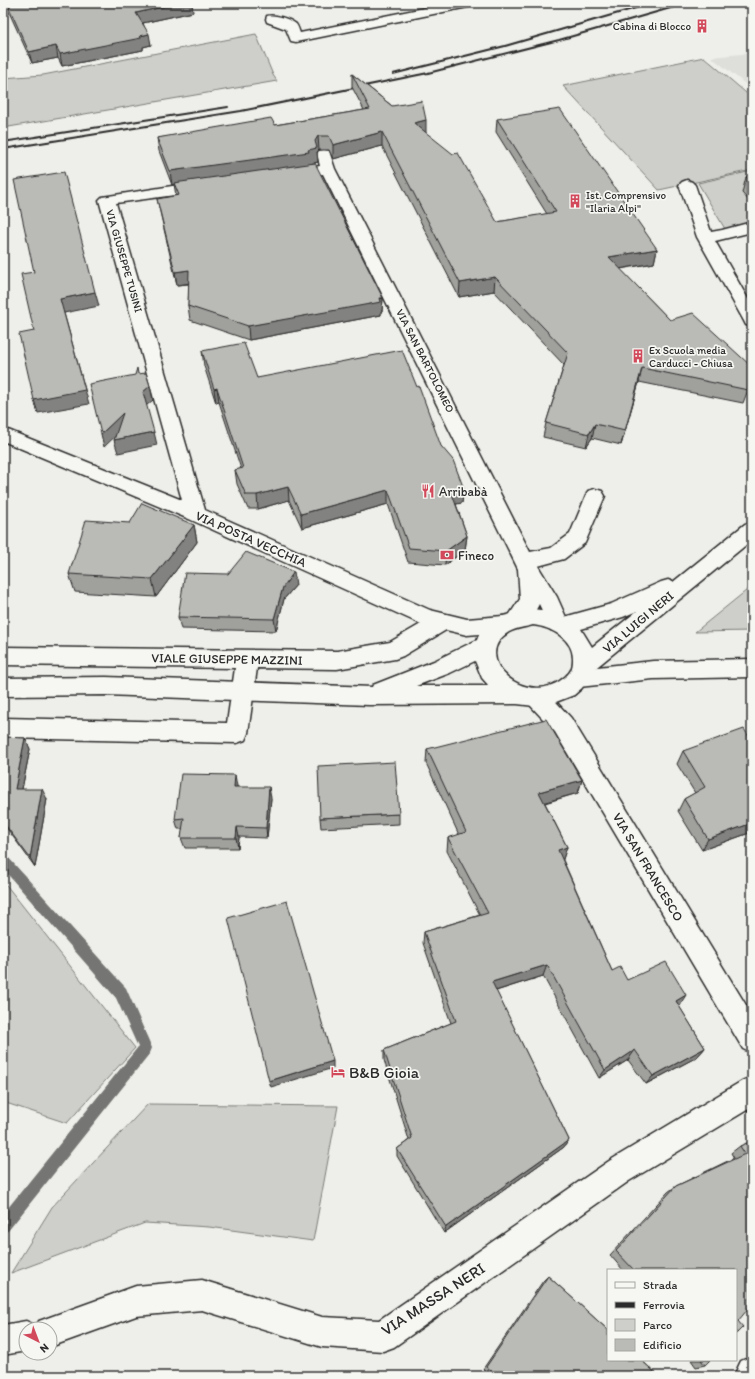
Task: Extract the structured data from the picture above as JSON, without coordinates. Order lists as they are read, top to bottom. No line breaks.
{"streets":{"street":["VIA GIUSEPPE TUSINI","VIA SAN BARTOLOMEO","VIA POSTA VECCHIA","VIA LUIGI NERI","VIALE GIUSEPPE MAZZINI","VIA SAN FRANCESCO","VIA MASSA NERI"]},"crossings":[["VIA GIUSEPPE TUSINI","VIA POSTA VECCHIA"],["VIA SAN BARTOLOMEO","VIA POSTA VECCHIA"],["VIA SAN BARTOLOMEO","VIA LUIGI NERI"],["VIA SAN BARTOLOMEO","VIA SAN FRANCESCO"],["VIA POSTA VECCHIA","VIA LUIGI NERI"],["VIA POSTA VECCHIA","VIALE GIUSEPPE MAZZINI"],["VIA POSTA VECCHIA","VIA SAN FRANCESCO"],["VIA LUIGI NERI","VIA SAN FRANCESCO"]],"places":{"building":["Cabina di Blocco","Ist. Comprensivo \"Ilaria Alpi\"","Ex Scuola media Carducci - Chiusa"],"restaurant":["Arribabà"],"bank":["Fineco"],"hotel":["B&B Gioia"]},"legend":["Strada","Ferrovia","Parco","Edificio"],"north":"bottom right"}
